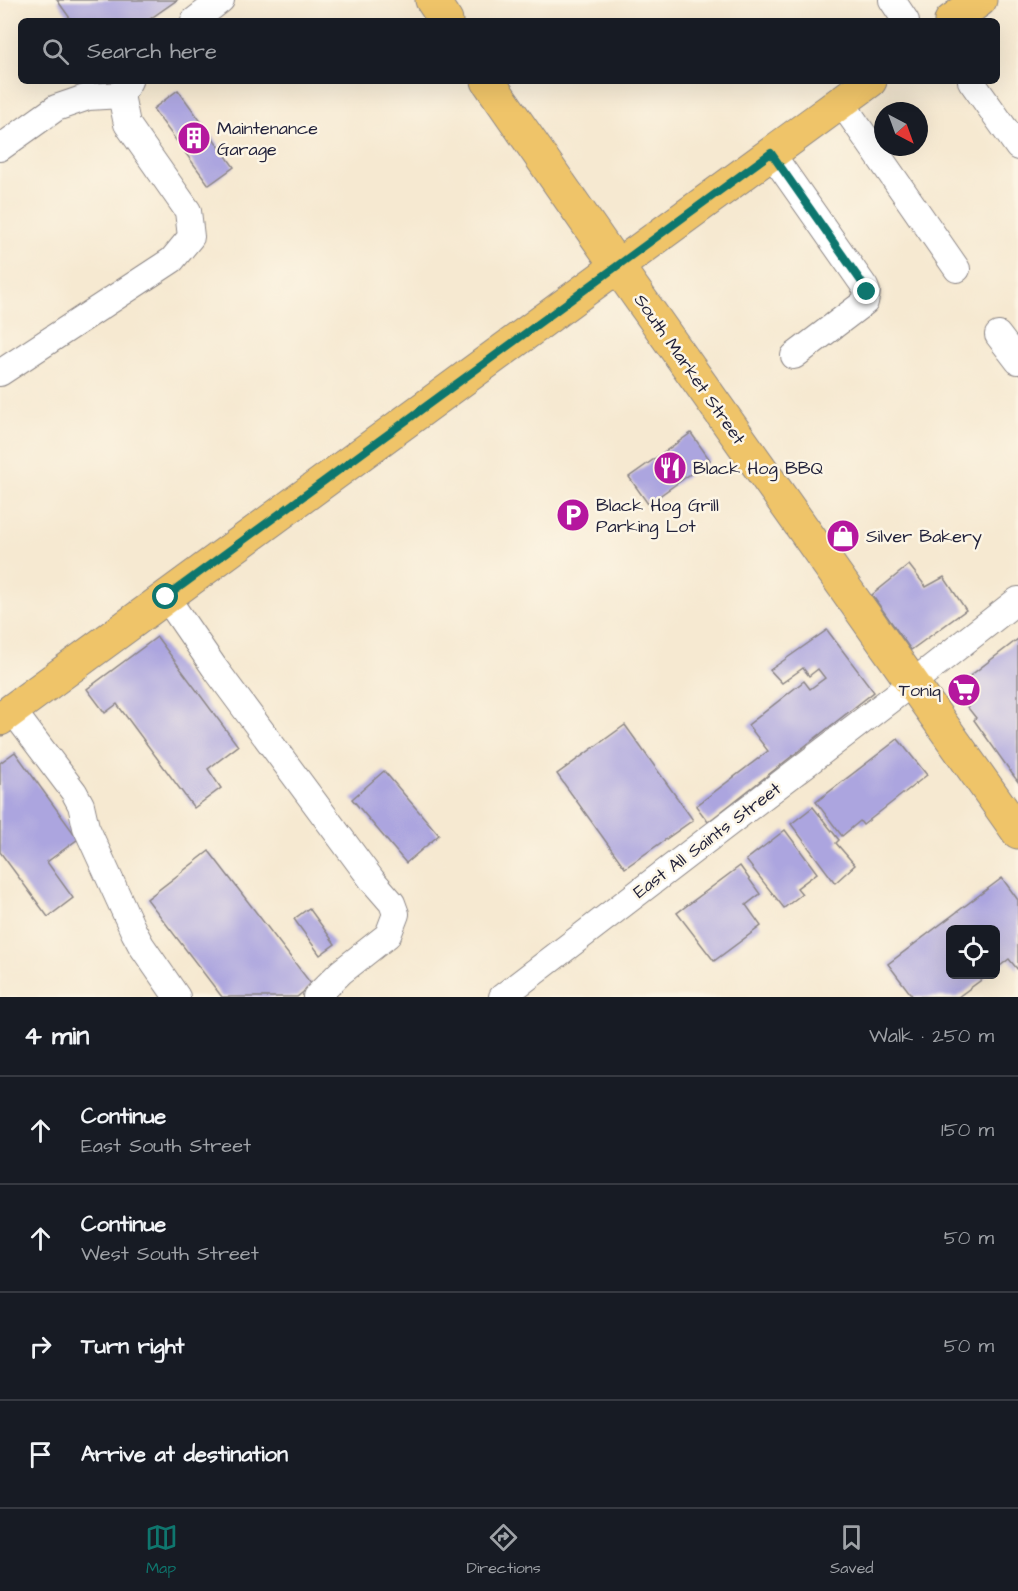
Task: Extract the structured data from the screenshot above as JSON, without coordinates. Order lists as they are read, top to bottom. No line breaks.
{"streets":{"main road":["South Market Street"],"street":["East All Saints Street"]},"crossings":[["South Market Street","East All Saints Street"]],"places":{"building":["Maintenance Garage"],"restaurant":["Black Hog BBQ"],"parking":["Black Hog Grill Parking Lot"],"shop":["Silver Bakery"],"supermarket":["Toniq"]},"north":"bottom right","page":{"search":"Search here","heading":["4 min","Walk · 250 m"],"list":[["Continue","East South Street","150 m"],["Continue","West South Street","50 m"],["Turn right","50 m"],"Arrive at destination"],"nav":["Map","Directions","Saved"]}}
